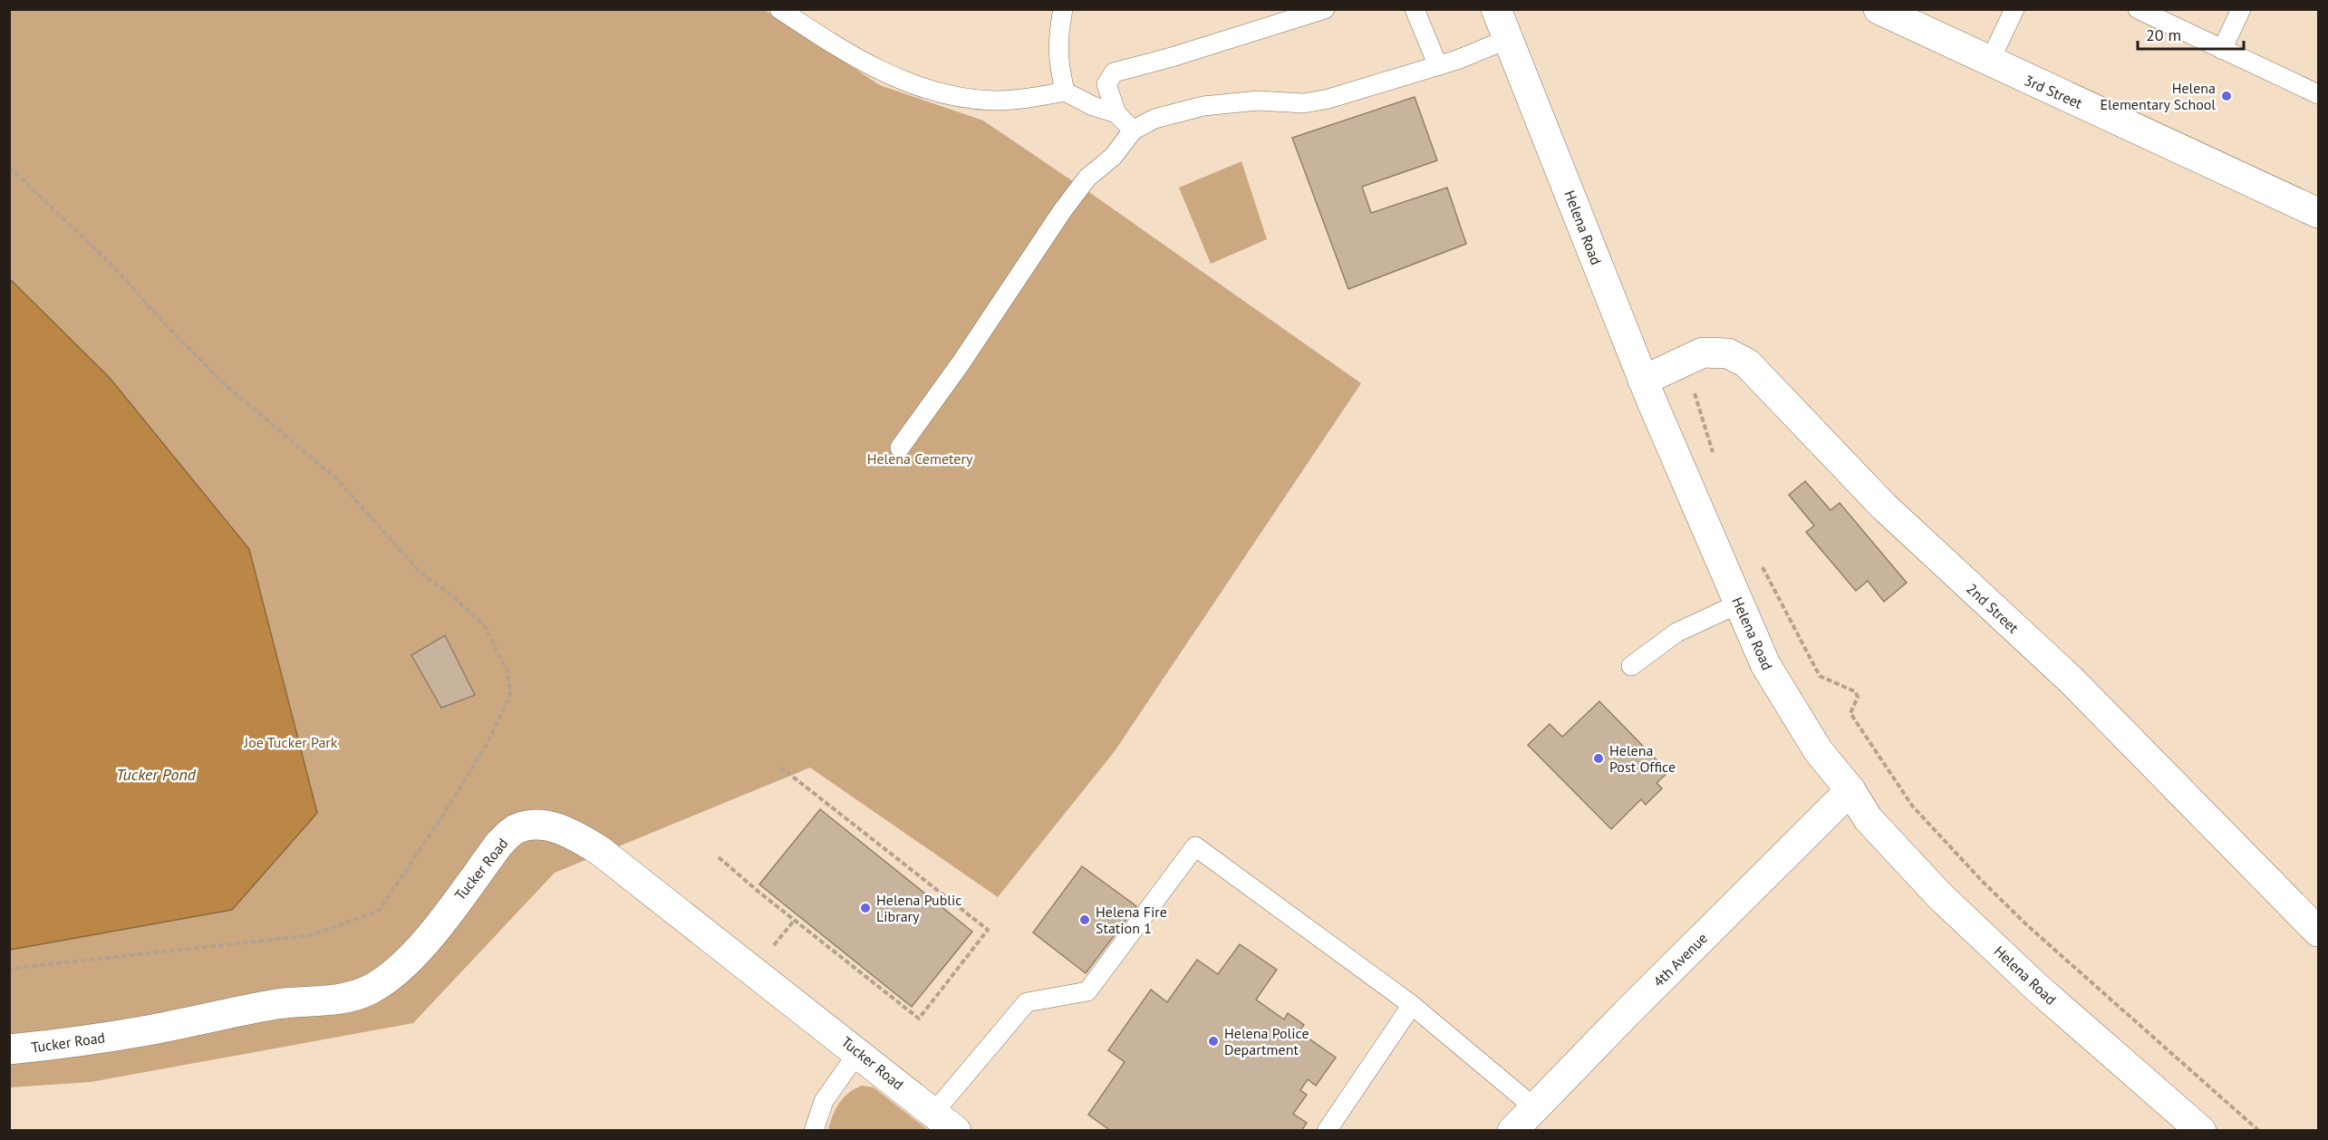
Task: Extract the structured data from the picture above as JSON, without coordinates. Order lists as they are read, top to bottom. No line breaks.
{"streets":{"street":["3rd Street","Helena Road","2nd Street","Tucker Road","4th Avenue"]},"crossings":[["Helena Road","2nd Street"],["Helena Road","4th Avenue"]],"water":["Tucker Pond"],"parks":["Helena Cemetery","Joe Tucker Park"],"places":["Helena Elementary School","Helena Post Office","Helena Public Library","Helena Fire Station 1","Helena Police Department"],"scale_bar":"20 m"}
